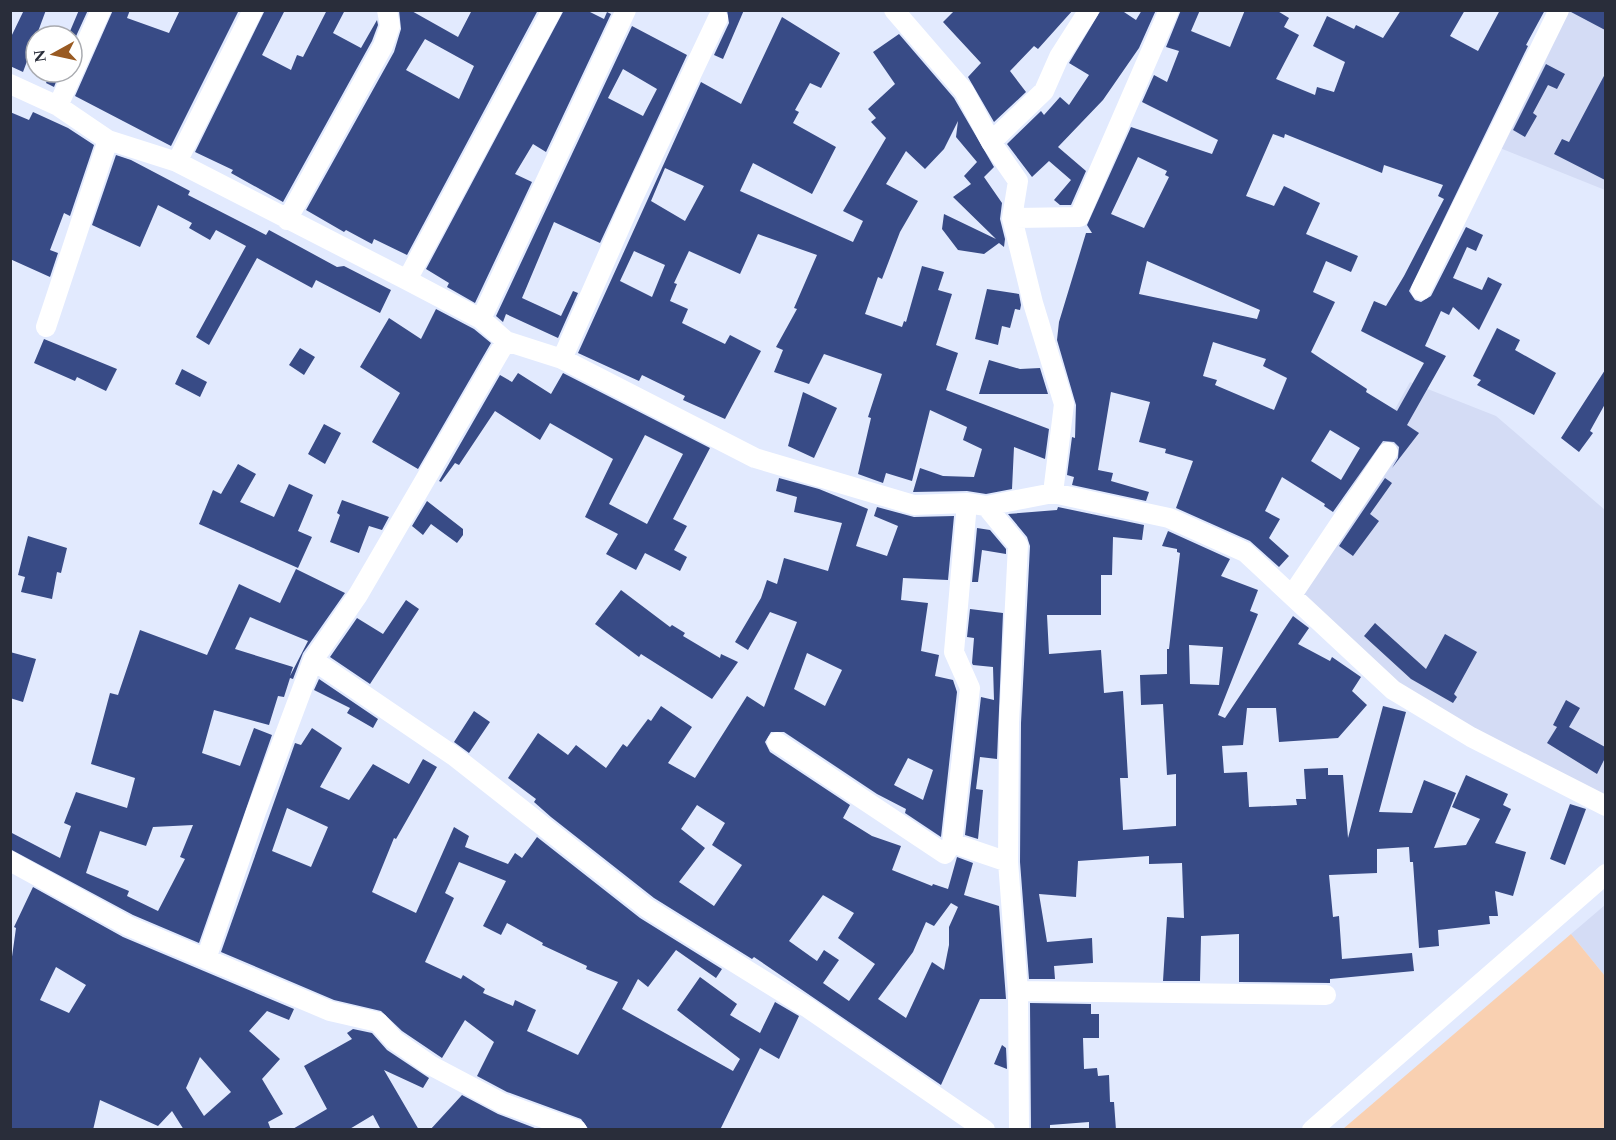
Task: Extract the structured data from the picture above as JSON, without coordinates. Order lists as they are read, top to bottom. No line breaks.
{"north":"left"}
